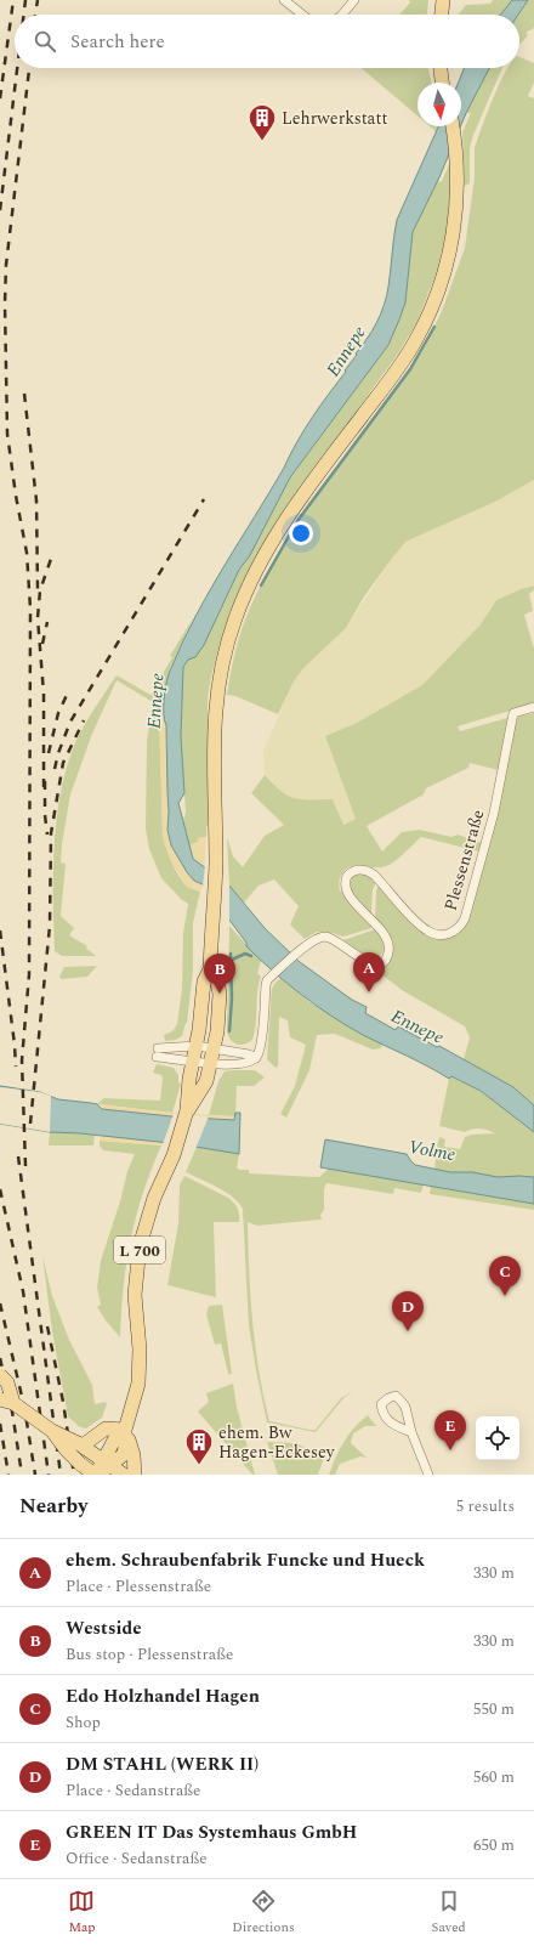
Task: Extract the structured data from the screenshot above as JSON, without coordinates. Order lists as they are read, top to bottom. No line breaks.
{"streets":{"main road":["L 700"],"street":["Plessenstraße"]},"water":["Ennepe","Volme"],"places":{"building":["Lehrwerkstatt","ehem. Bw Hagen-Eckesey"]},"north":"bottom","page":{"search":"Search here","pins":["A","B","C","D","E"],"heading":["Nearby","5 results"],"list":[{"mark":"A","name":"ehem. Schraubenfabrik Funcke und Hueck","note":"Place · Plessenstraße","value":"330 m"},{"mark":"B","name":"Westside","note":"Bus stop · Plessenstraße","value":"330 m"},{"mark":"C","name":"Edo Holzhandel Hagen","note":"Shop","value":"550 m"},{"mark":"D","name":"DM STAHL (WERK II)","note":"Place · Sedanstraße","value":"560 m"},{"mark":"E","name":"GREEN IT Das Systemhaus GmbH","note":"Office · Sedanstraße","value":"650 m"}],"nav":["Map","Directions","Saved"]}}
